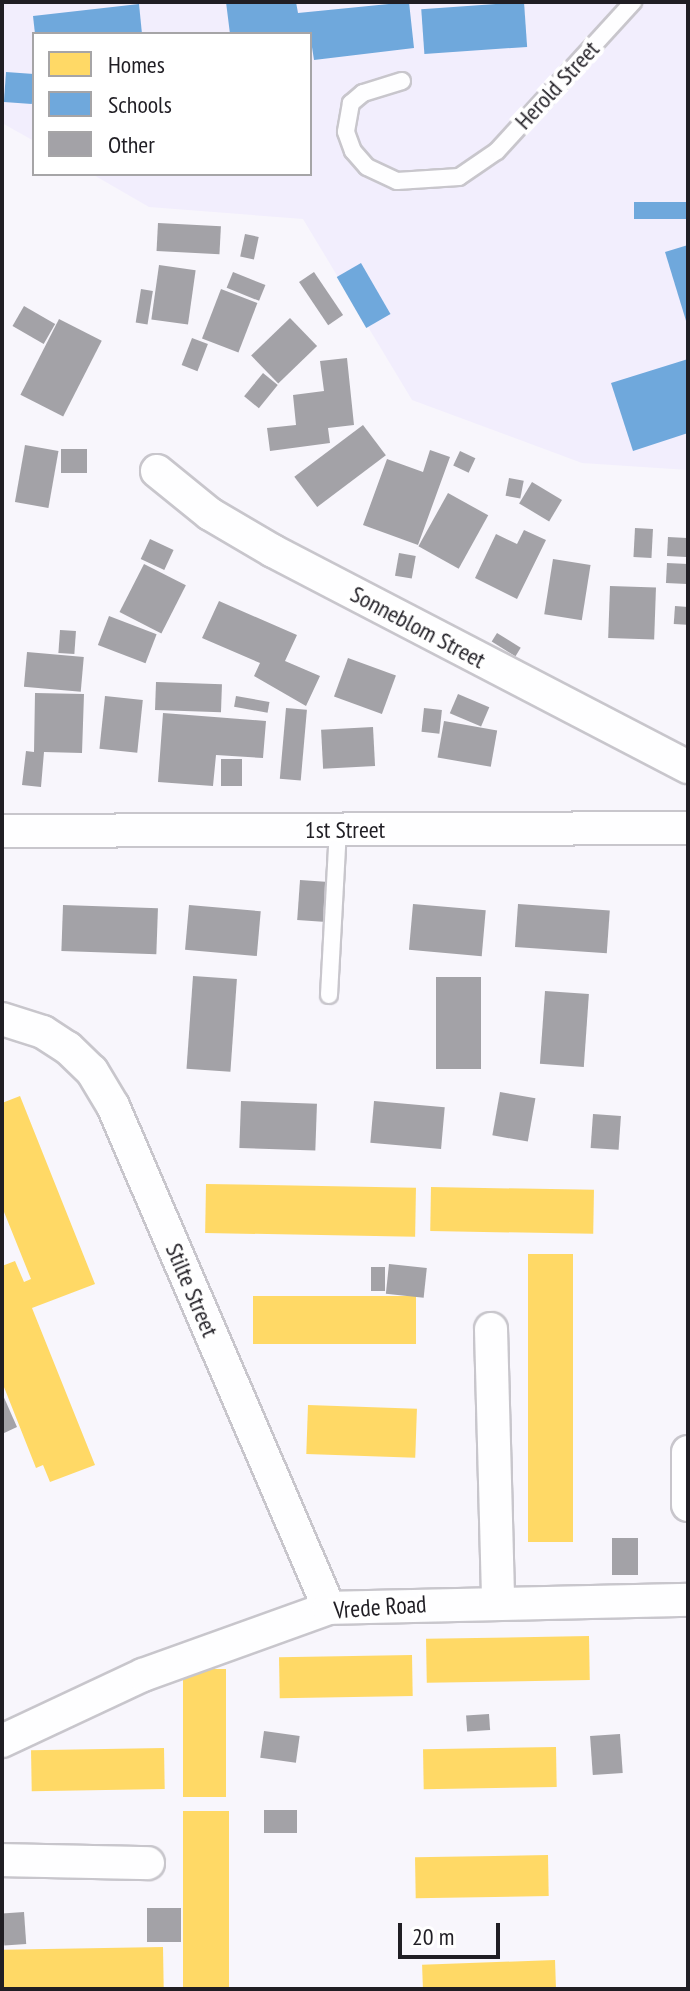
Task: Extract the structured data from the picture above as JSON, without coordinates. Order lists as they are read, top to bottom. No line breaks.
{"streets":{"street":["Sonneblom Street","1st Street","Stilte Street","Vrede Road"],"lane":["Herold Street"]},"crossings":[["Stilte Street","Vrede Road"]],"legend":["Homes","Schools","Other"],"scale_bar":"20 m"}
